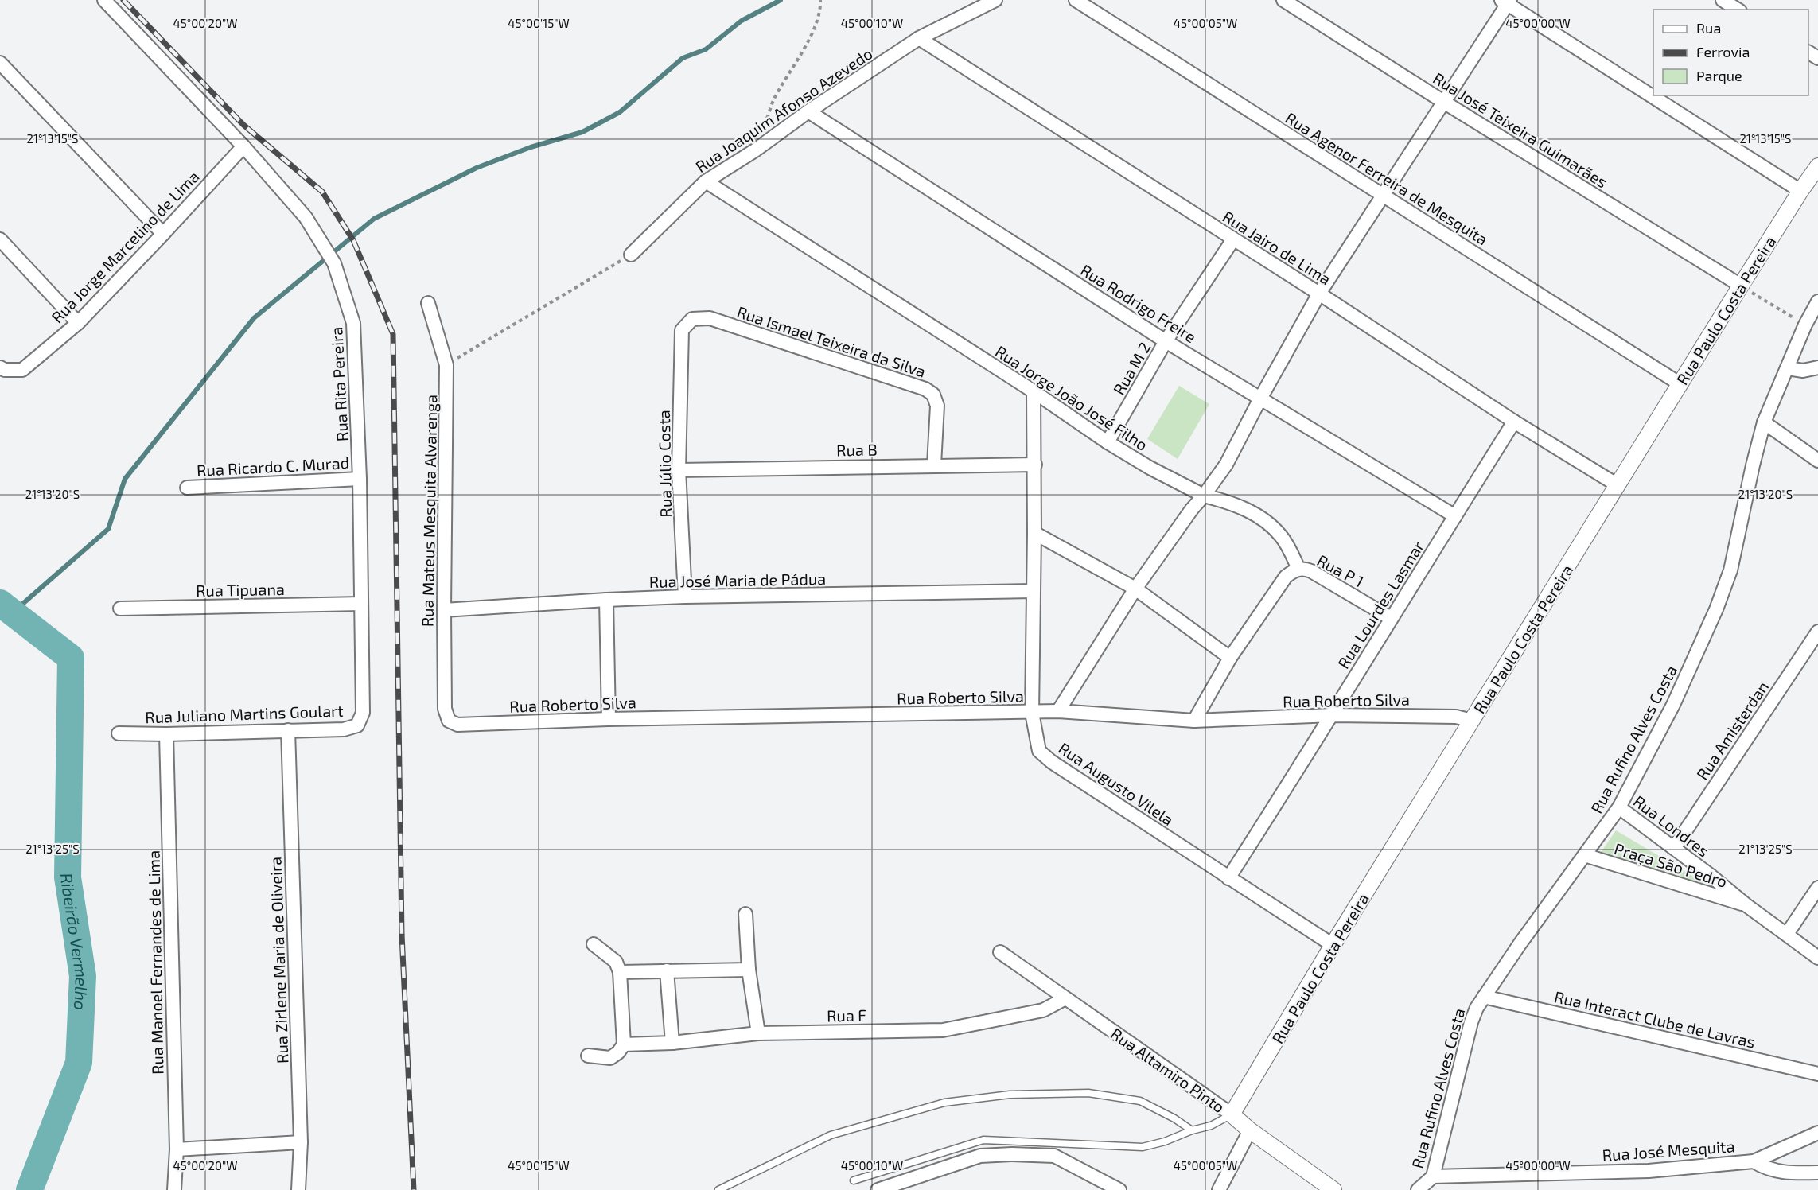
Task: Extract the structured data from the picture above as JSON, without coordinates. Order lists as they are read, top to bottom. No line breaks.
{"streets":{"street":["Rua Joaquim Afonso Azevedo","Rua José Teixeira Guimarães","Rua Agenor Ferreira de Mesquita","Rua Jorge Marcelino de Lima","Rua Jairo de Lima","Rua Rodrigo Freire","Rua Paulo Costa Pereira","Rua Ismael Teixeira da Silva","Rua M 2","Rua Rita Pereira","Rua Jorge João José Filho","Rua B","Rua Júlio Costa","Rua Ricardo C. Murad","Rua Mateus Mesquita Alvarenga","Rua P 1","Rua José Maria de Pádua","Rua Tipuana","Rua Lourdes Lasmar","Rua Roberto Silva","Rua Juliano Martins Goulart","Rua Amisterdan","Rua Rufino Alves Costa","Rua Augusto Vilela","Rua Londres","Praça São Pedro","Rua Zirlene Maria de Oliveira","Rua Manoel Fernandes de Lima","Rua F","Rua Interact Clube de Lavras","Rua Altamiro Pinto","Rua José Mesquita"]},"crossings":[["Rua Joaquim Afonso Azevedo","Rua Jairo de Lima"],["Rua Joaquim Afonso Azevedo","Rua Rodrigo Freire"],["Rua Joaquim Afonso Azevedo","Rua Jorge João José Filho"],["Rua José Teixeira Guimarães","Rua Paulo Costa Pereira"],["Rua Agenor Ferreira de Mesquita","Rua Paulo Costa Pereira"],["Rua Jorge Marcelino de Lima","Rua Rita Pereira"],["Rua Jairo de Lima","Rua Paulo Costa Pereira"],["Rua Jairo de Lima","Rua M 2"],["Rua Jairo de Lima","Rua Lourdes Lasmar"],["Rua Rodrigo Freire","Rua M 2"],["Rua Rodrigo Freire","Rua Lourdes Lasmar"],["Rua Paulo Costa Pereira","Rua Roberto Silva"],["Rua Paulo Costa Pereira","Rua Augusto Vilela"],["Rua Paulo Costa Pereira","Rua Altamiro Pinto"],["Rua Ismael Teixeira da Silva","Rua B"],["Rua Ismael Teixeira da Silva","Rua Júlio Costa"],["Rua M 2","Rua Jorge João José Filho"],["Rua Rita Pereira","Rua Ricardo C. Murad"],["Rua Rita Pereira","Rua Tipuana"],["Rua Rita Pereira","Rua Juliano Martins Goulart"],["Rua Jorge João José Filho","Rua P 1"],["Rua Jorge João José Filho","Rua Augusto Vilela"],["Rua B","Rua Júlio Costa"],["Rua B","Rua Augusto Vilela"],["Rua Júlio Costa","Rua José Maria de Pádua"],["Rua Mateus Mesquita Alvarenga","Rua José Maria de Pádua"],["Rua Mateus Mesquita Alvarenga","Rua Roberto Silva"],["Rua P 1","Rua Lourdes Lasmar"],["Rua José Maria de Pádua","Rua Augusto Vilela"],["Rua Lourdes Lasmar","Rua Roberto Silva"],["Rua Lourdes Lasmar","Rua Augusto Vilela"],["Rua Roberto Silva","Rua Augusto Vilela"],["Rua Juliano Martins Goulart","Rua Zirlene Maria de Oliveira"],["Rua Juliano Martins Goulart","Rua Manoel Fernandes de Lima"],["Rua Amisterdan","Rua Londres"],["Rua Rufino Alves Costa","Rua Londres"],["Rua Rufino Alves Costa","Praça São Pedro"],["Rua Rufino Alves Costa","Rua Interact Clube de Lavras"],["Rua Rufino Alves Costa","Rua José Mesquita"],["Rua Londres","Praça São Pedro"],["Rua F","Rua Altamiro Pinto"]],"water":["Ribeirão Vermelho"],"legend":["Rua","Ferrovia","Parque"],"coordinates":["45°00'20\"W","45°00'15\"W","45°00'10\"W","45°00'05\"W","45°00'00\"W","21°13'15\"S","21°13'20\"S","21°13'25\"S"]}
